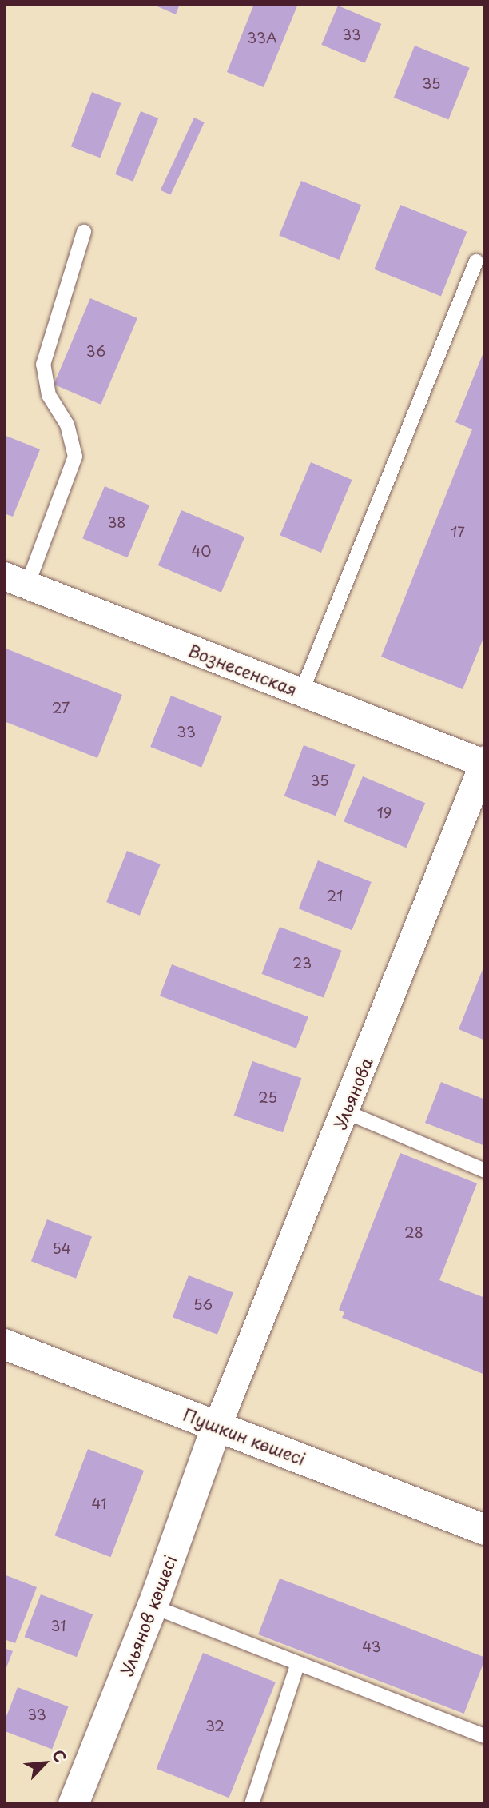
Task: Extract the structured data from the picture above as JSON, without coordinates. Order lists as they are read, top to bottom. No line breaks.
{"streets":{"street":["Вознесенская","Ульянова","Пушкин көшесі","Ульянов көшесі"]},"crossings":[["Вознесенская","Ульянова"],["Ульянова","Пушкин көшесі"],["Ульянова","Ульянов көшесі"],["Пушкин көшесі","Ульянов көшесі"]],"house_numbers":["33","33А","35","36","38","17","40","27","33","35","19","21","23","25","28","54","56","41","31","43","33","32"],"north":"top right"}
